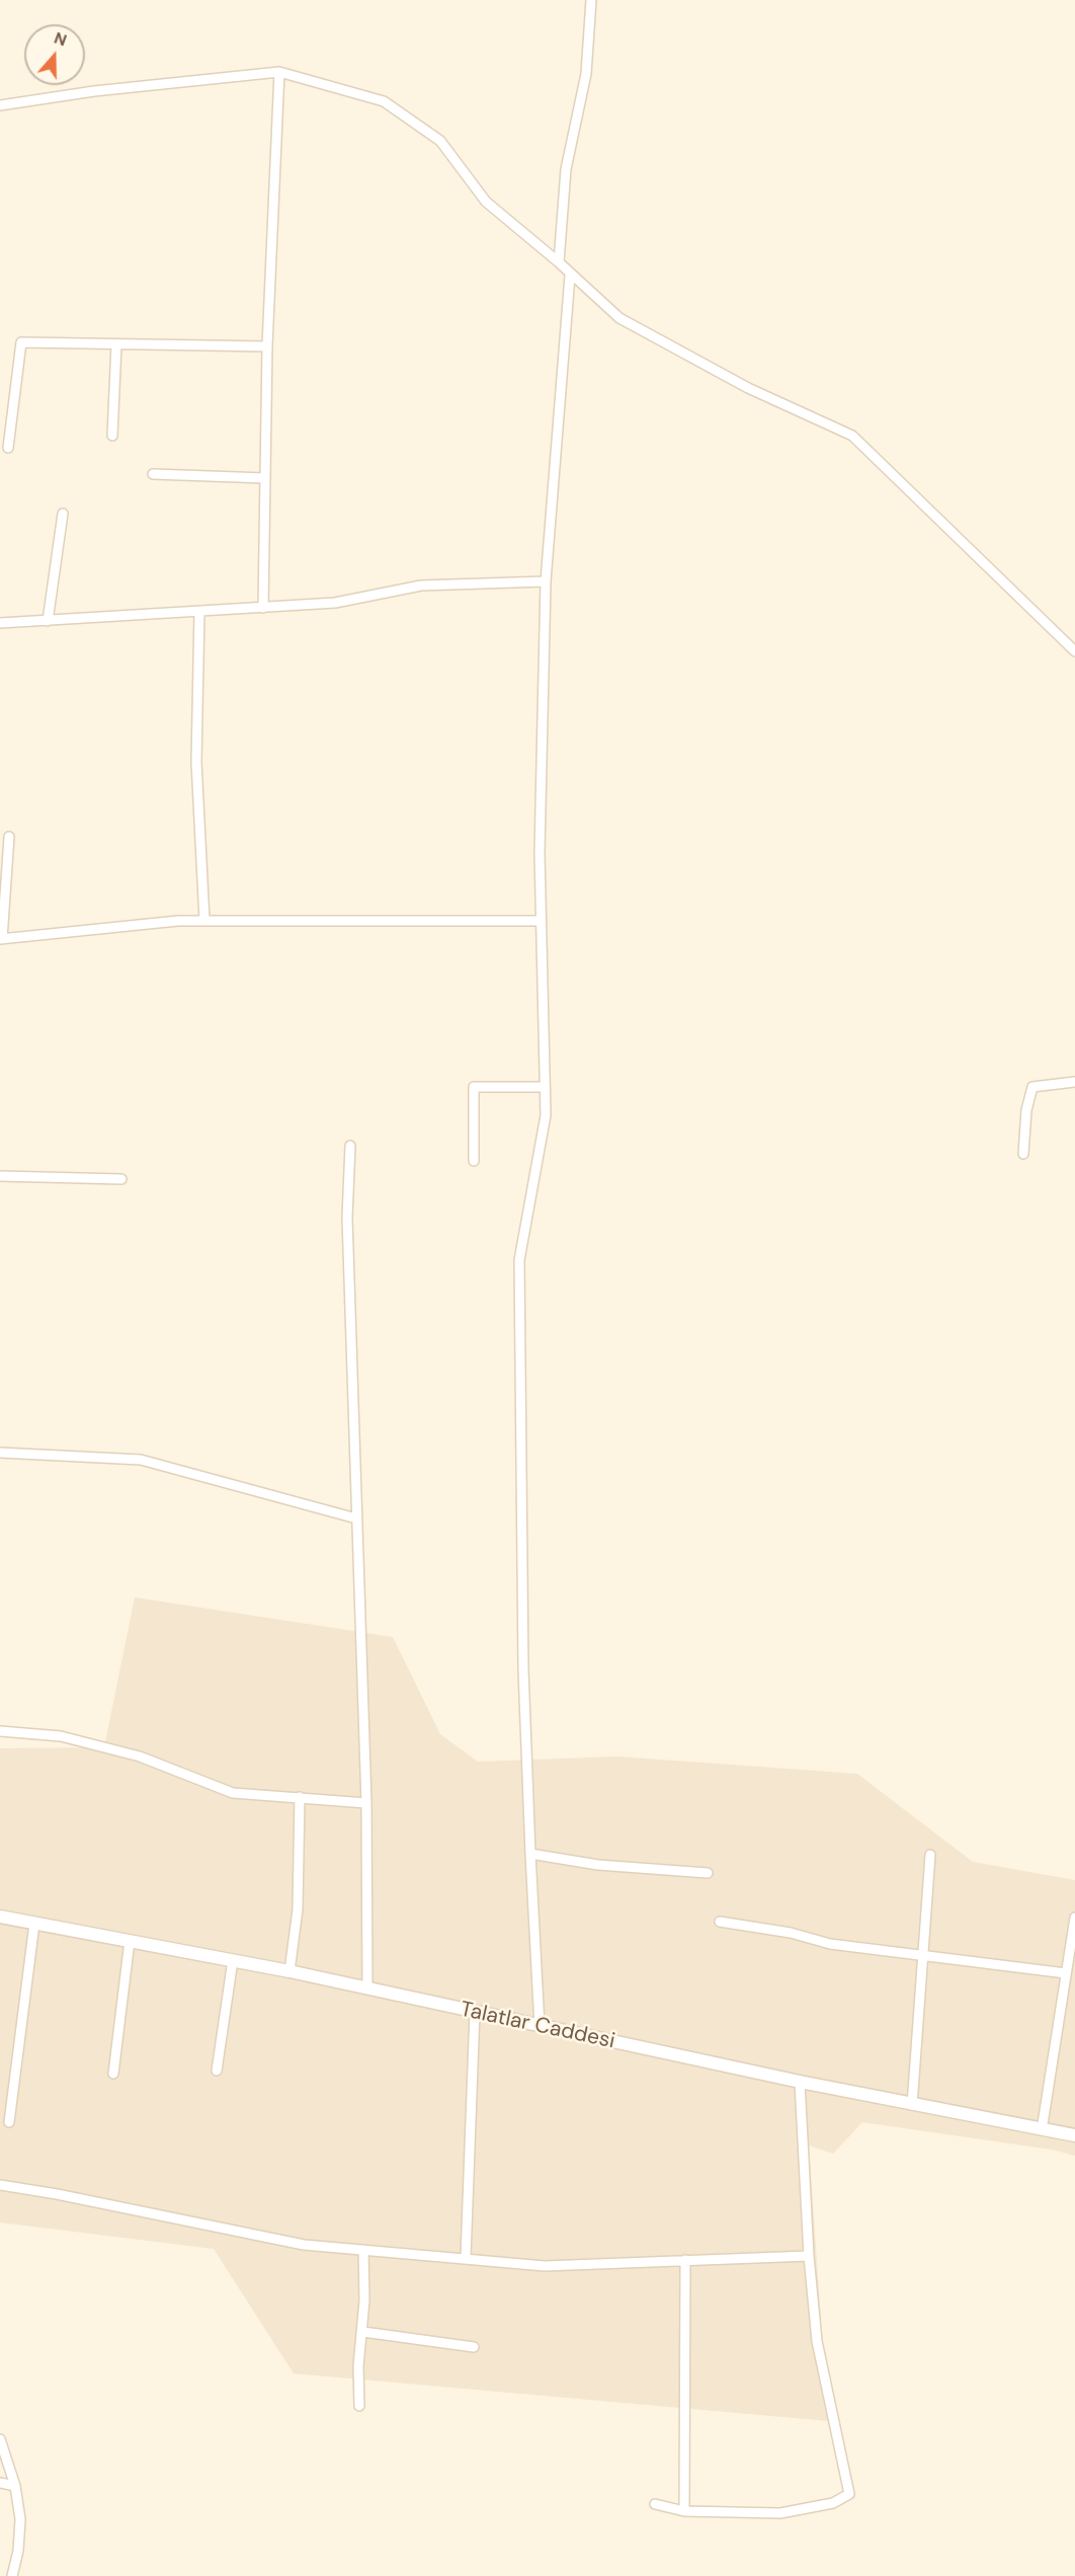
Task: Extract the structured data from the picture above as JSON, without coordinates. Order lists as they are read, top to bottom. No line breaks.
{"streets":{"street":["Talatlar Caddesi"]},"north":"top"}
